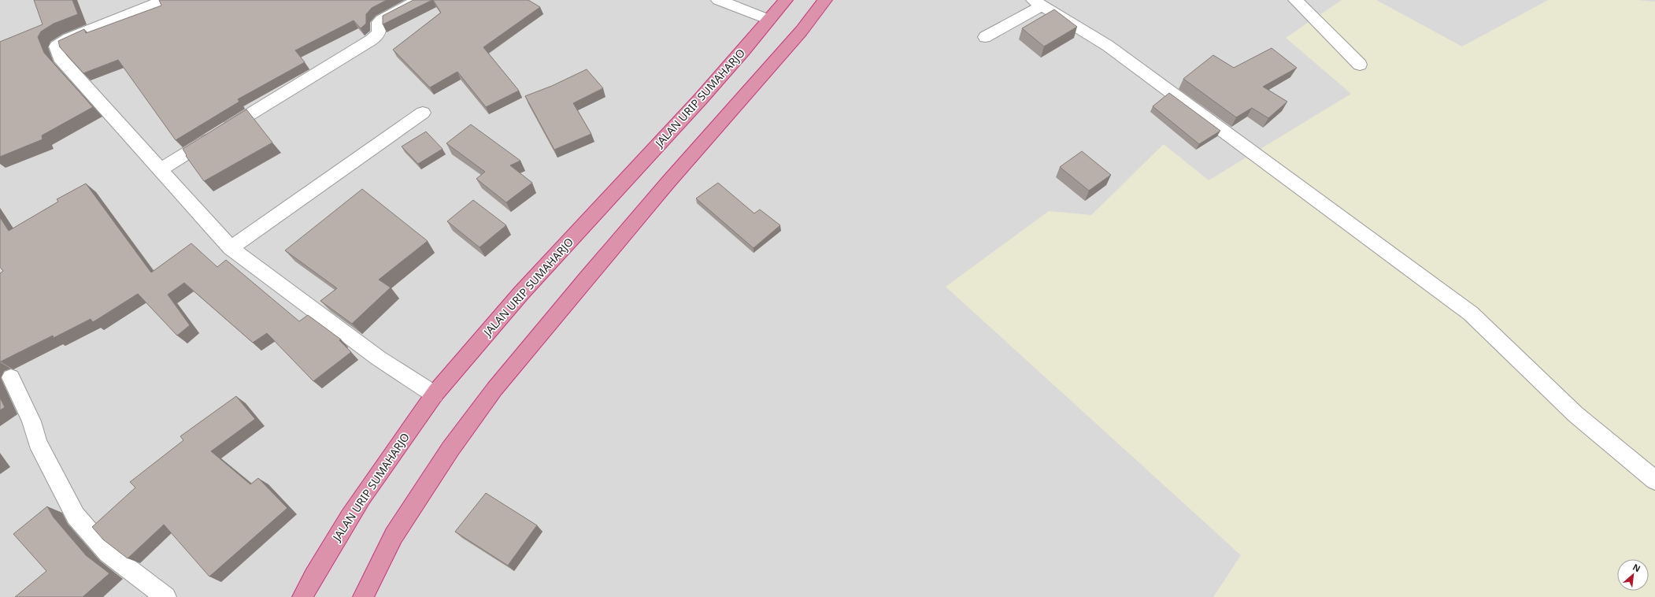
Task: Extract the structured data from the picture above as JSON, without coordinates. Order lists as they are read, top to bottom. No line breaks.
{"streets":{"highway":["JALAN URIP SUMAHARJO"]},"north":"top right"}
